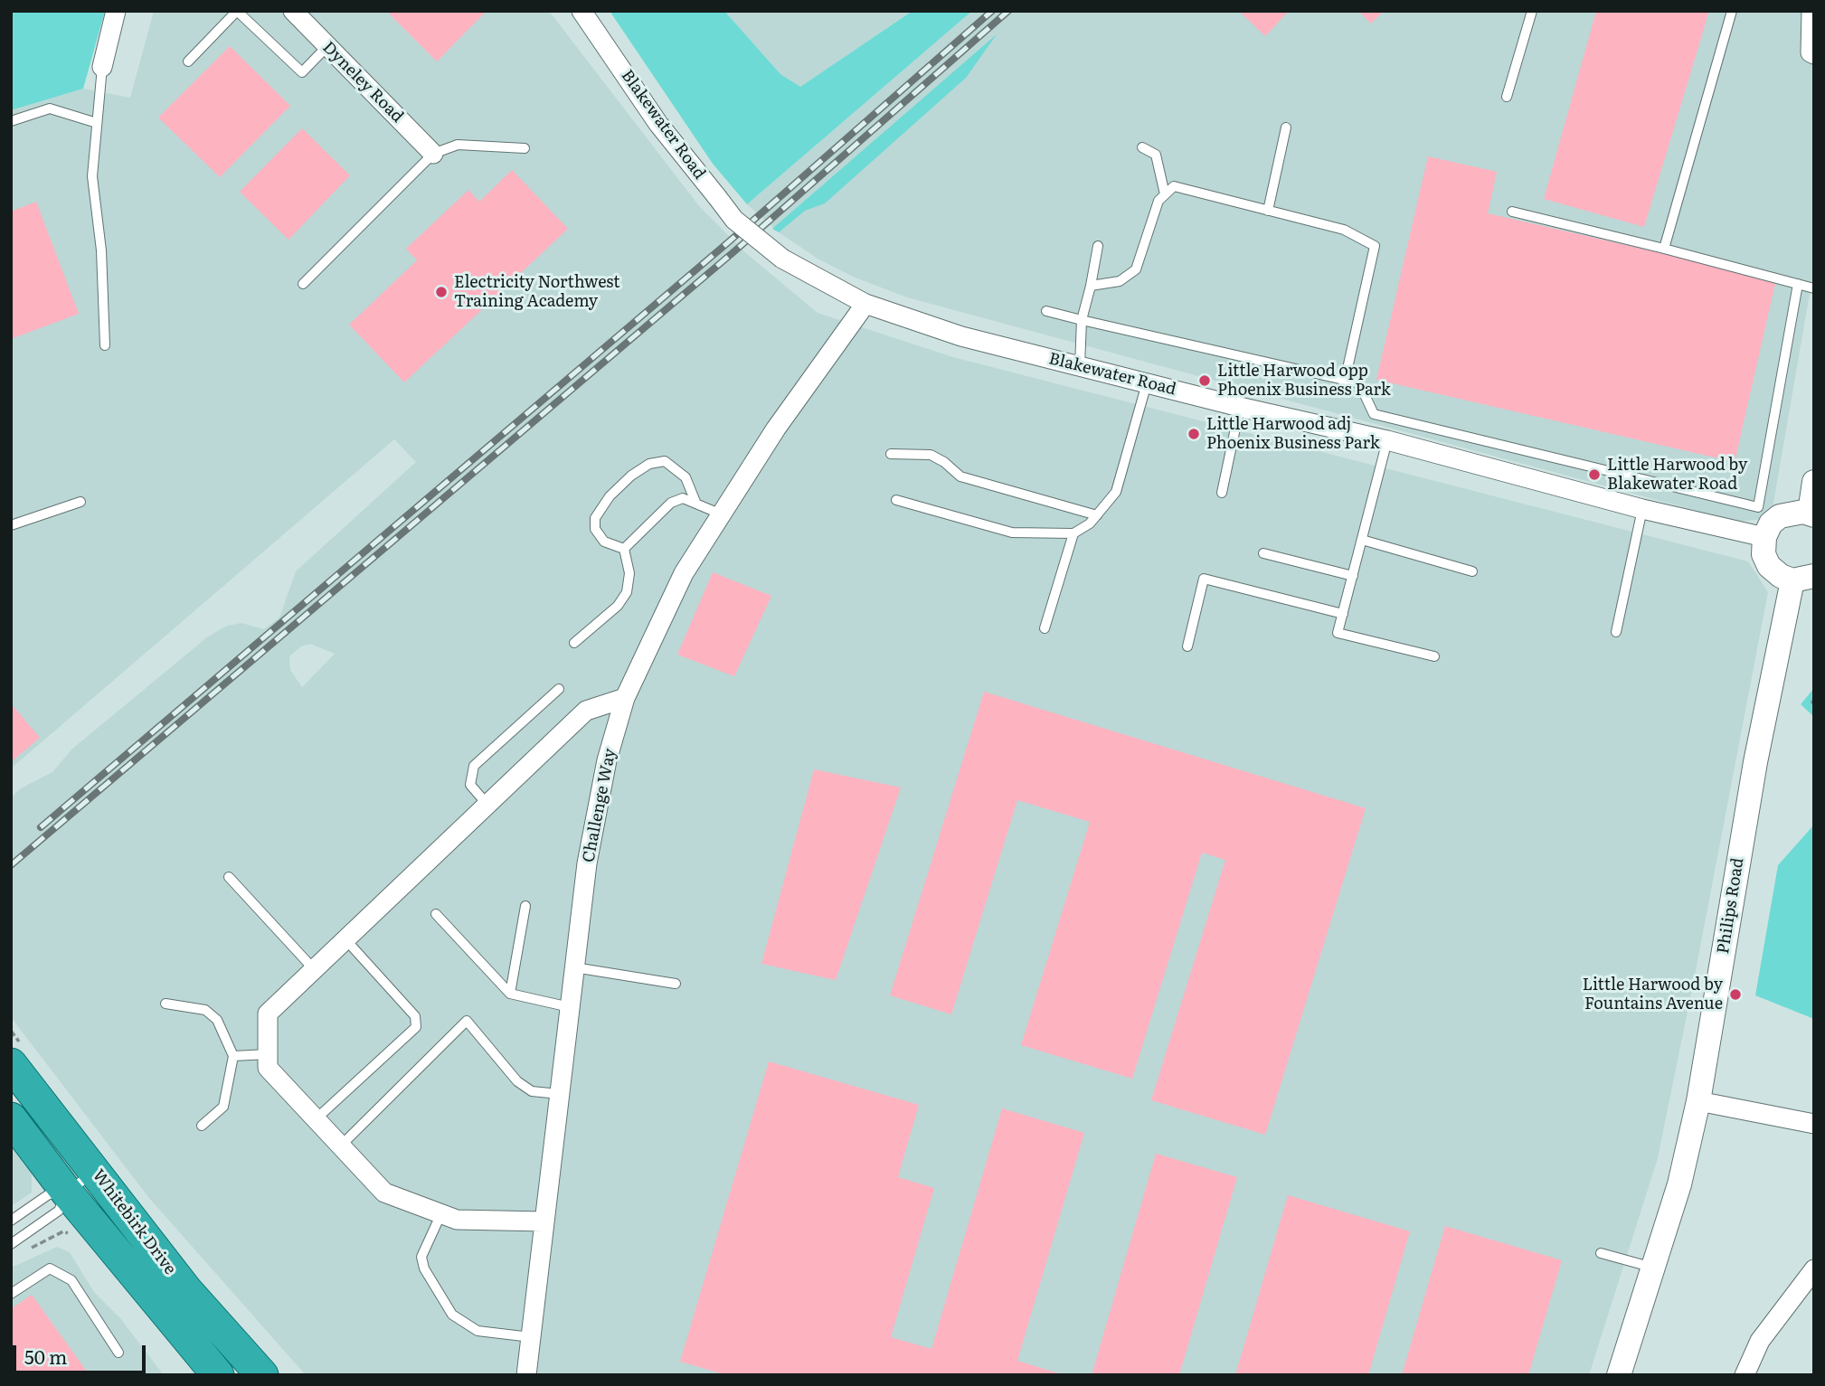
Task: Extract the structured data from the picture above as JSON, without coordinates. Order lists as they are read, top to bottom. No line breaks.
{"streets":{"highway":["Whitebirk Drive"],"street":["Dyneley Road","Blakewater Road","Challenge Way","Philips Road"]},"crossings":[["Blakewater Road","Challenge Way"],["Blakewater Road","Philips Road"]],"places":["Electricity Northwest Training Academy","Little Harwood opp Phoenix Business Park","Little Harwood adj Phoenix Business Park","Little Harwood by Blakewater Road","Little Harwood by Fountains Avenue"],"scale_bar":"50 m"}
